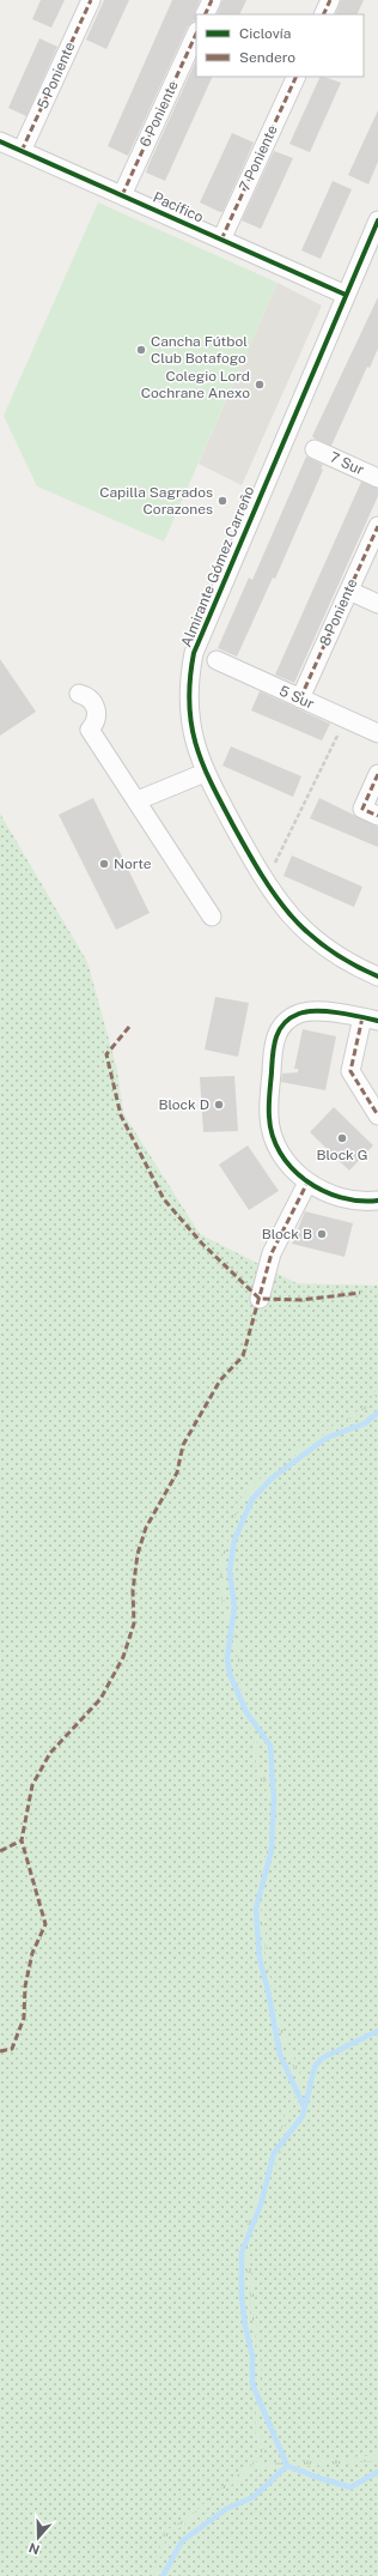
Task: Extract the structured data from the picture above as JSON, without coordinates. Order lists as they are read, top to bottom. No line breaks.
{"streets":{"street":["5 Poniente","6 Poniente","7 Poniente","Pacífico","7 Sur","Almirante Gómez Carreño","8 Poniente","5 Sur"]},"crossings":[["5 Poniente","Pacífico"],["6 Poniente","Pacífico"],["7 Poniente","Pacífico"],["Pacífico","Almirante Gómez Carreño"],["8 Poniente","5 Sur"]],"places":["Cancha Fútbol Club Botafogo","Colegio Lord Cochrane Anexo","Capilla Sagrados Corazones","Norte","Block D","Block G","Block B"],"legend":["Ciclovía","Sendero"],"north":"bottom"}
